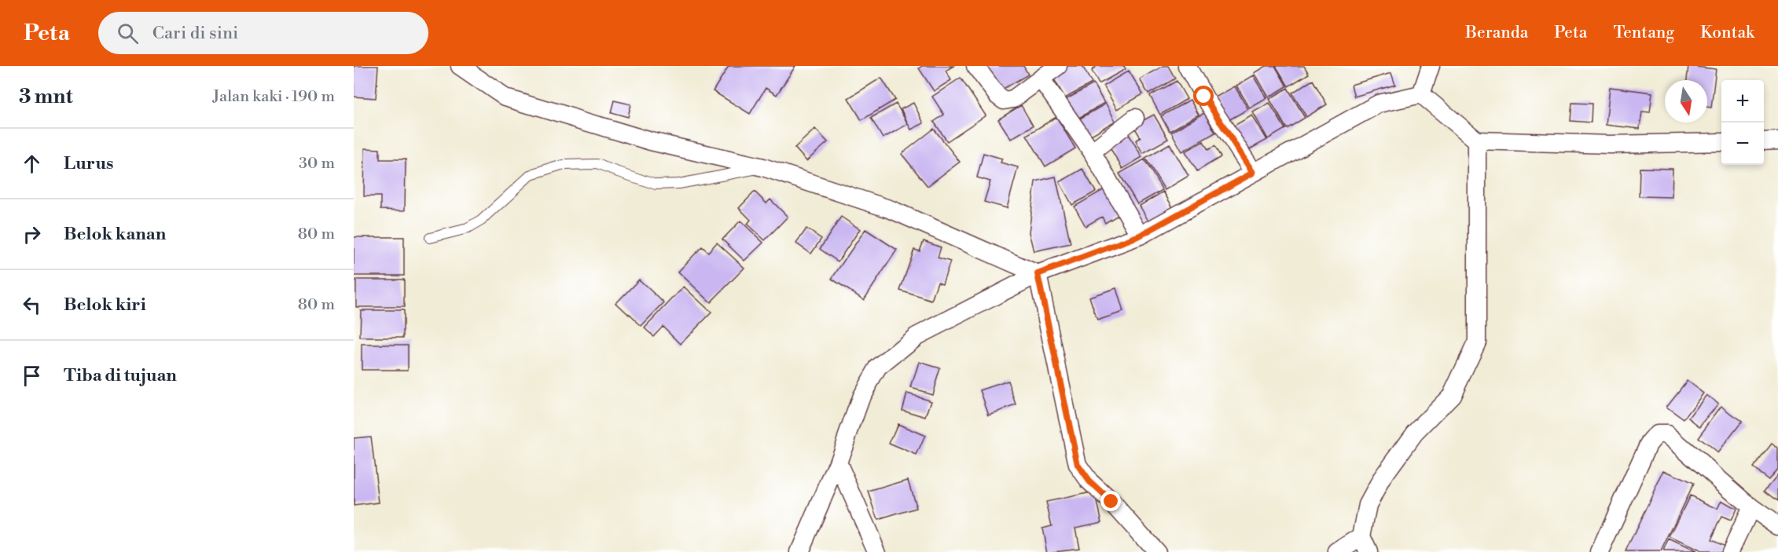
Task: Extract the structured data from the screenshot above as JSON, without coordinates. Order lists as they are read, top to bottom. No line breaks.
{"north":"bottom","page":{"header":"Peta","search":"Cari di sini","nav":["Beranda","Peta","Tentang","Kontak"],"heading":["3 mnt","Jalan kaki · 190 m"],"map_buttons":["+","−"],"list":[["Lurus","30 m"],["Belok kanan","80 m"],["Belok kiri","80 m"],"Tiba di tujuan"]}}
